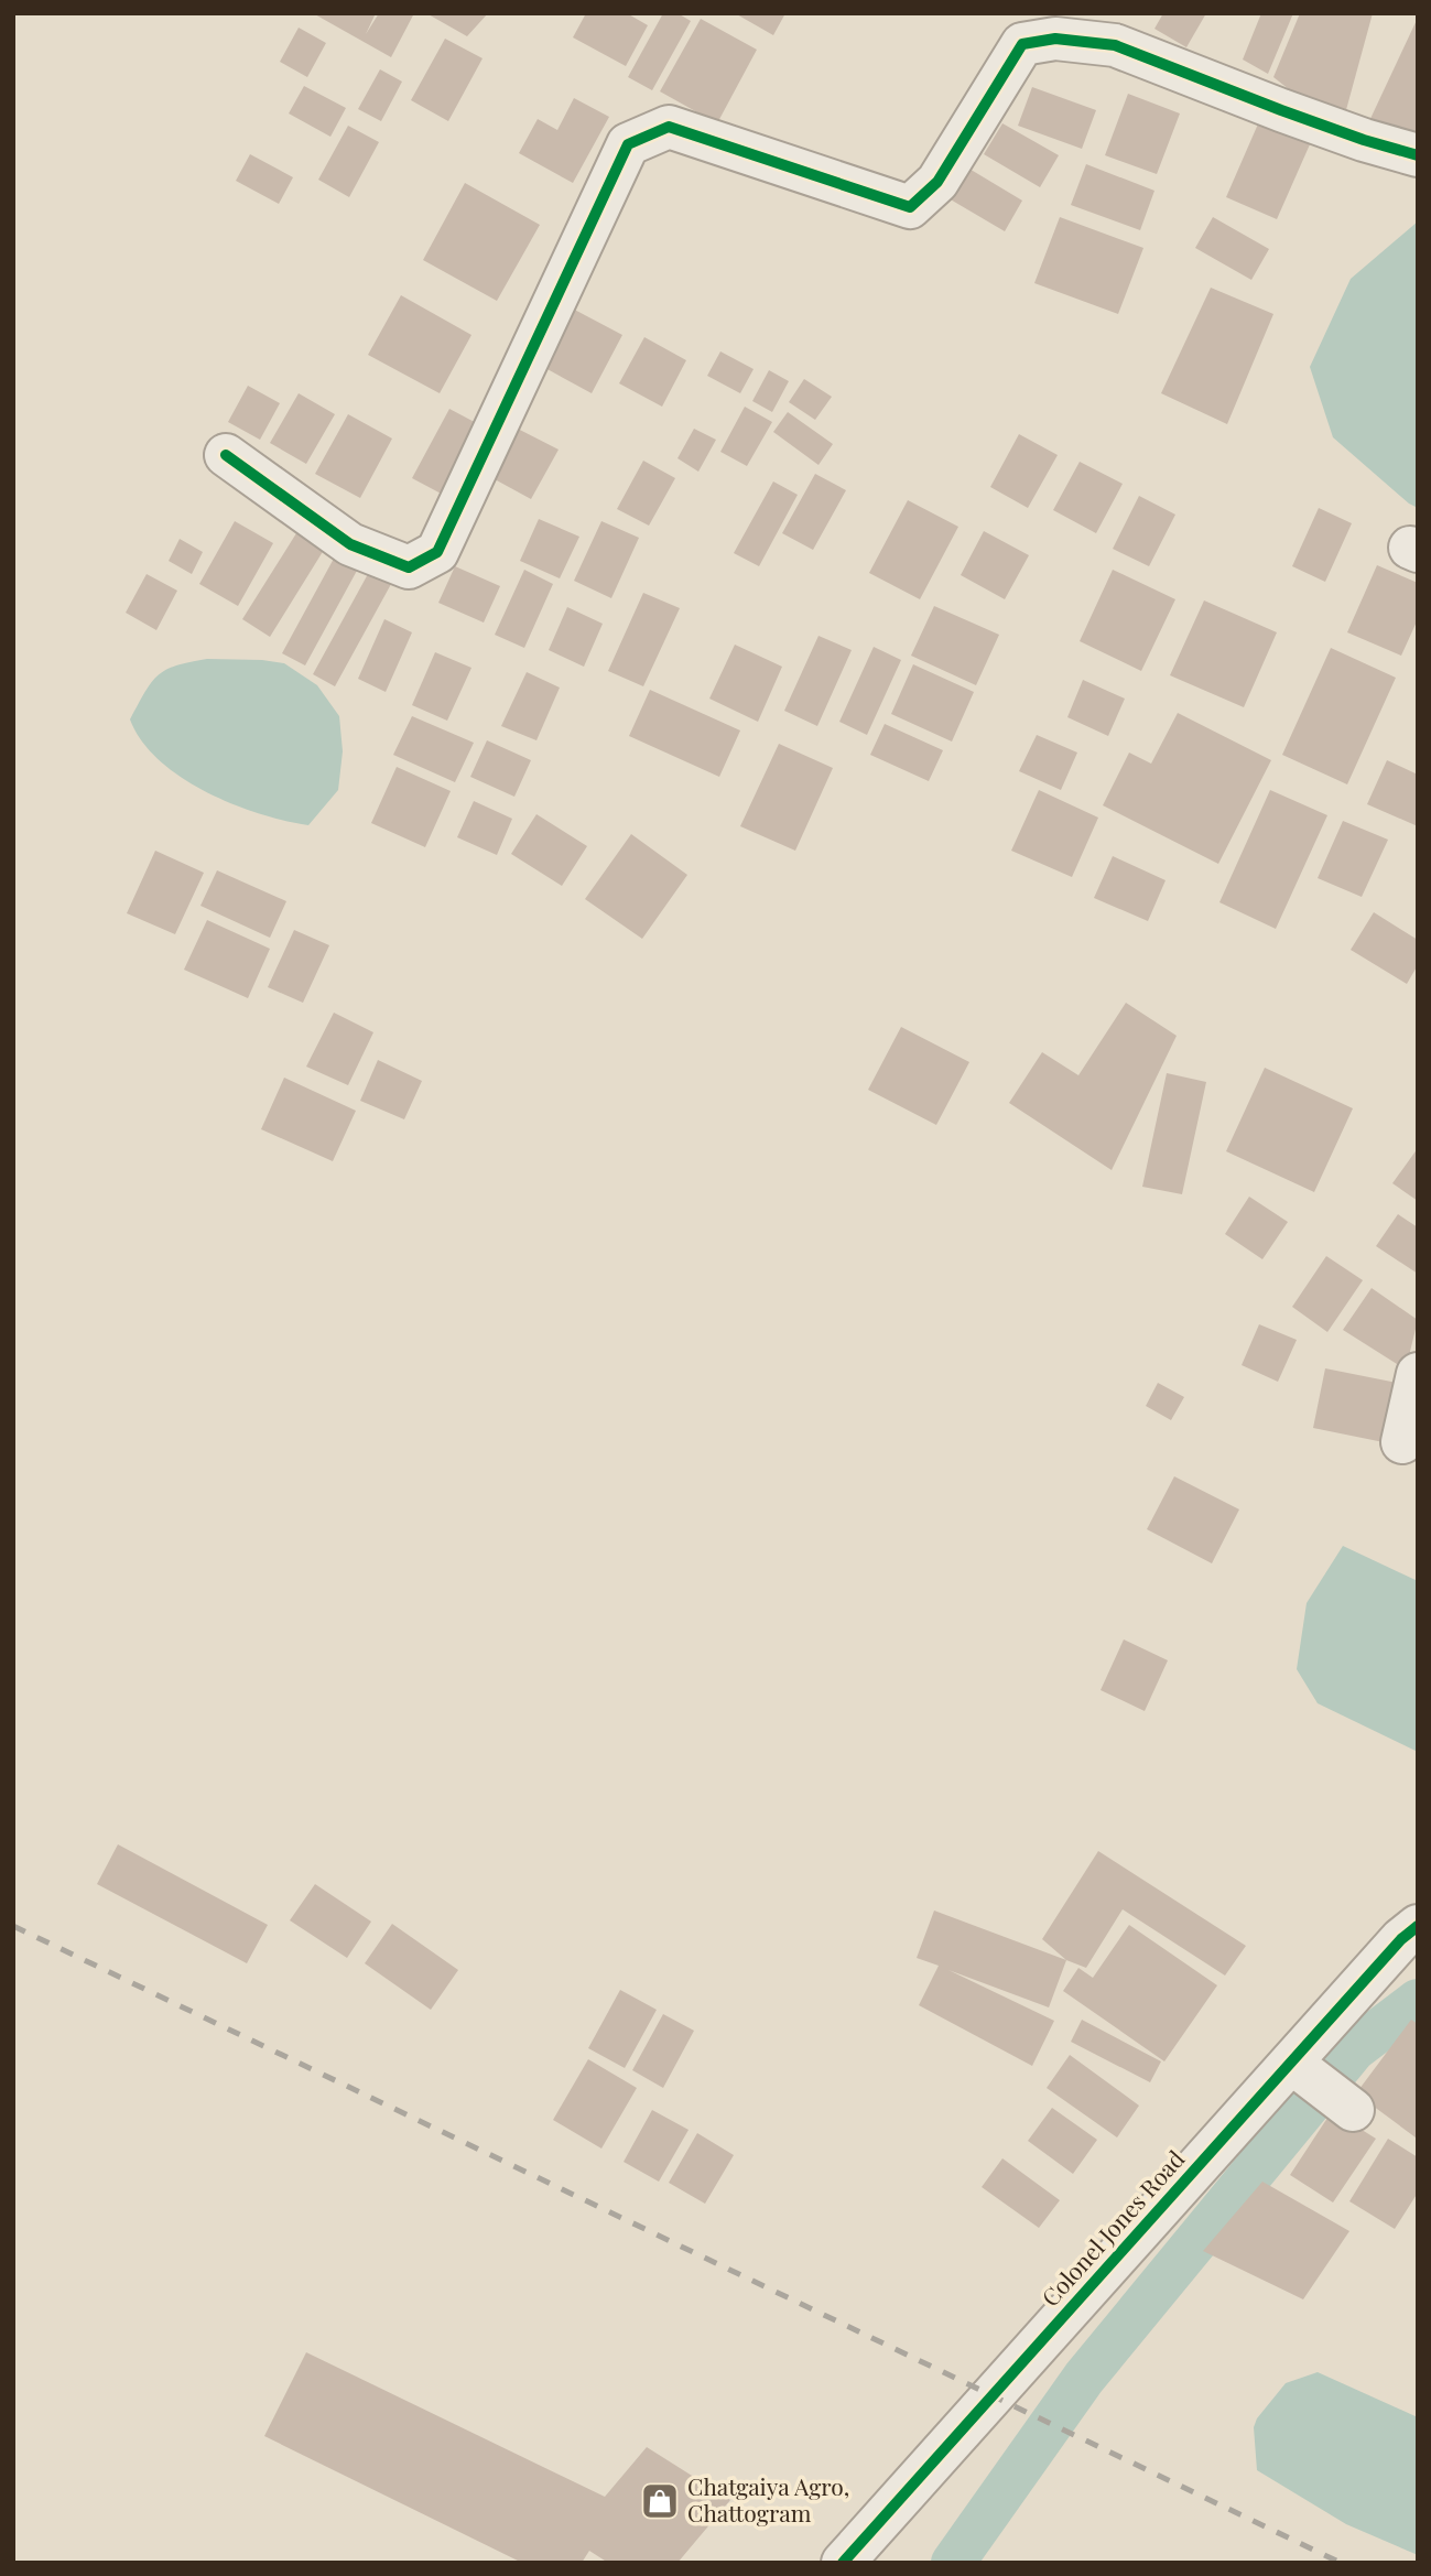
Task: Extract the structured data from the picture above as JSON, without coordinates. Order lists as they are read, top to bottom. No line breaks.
{"streets":{"street":["Colonel Jones Road"]},"places":{"shop":["Chatgaiya Agro, Chattogram"]}}
